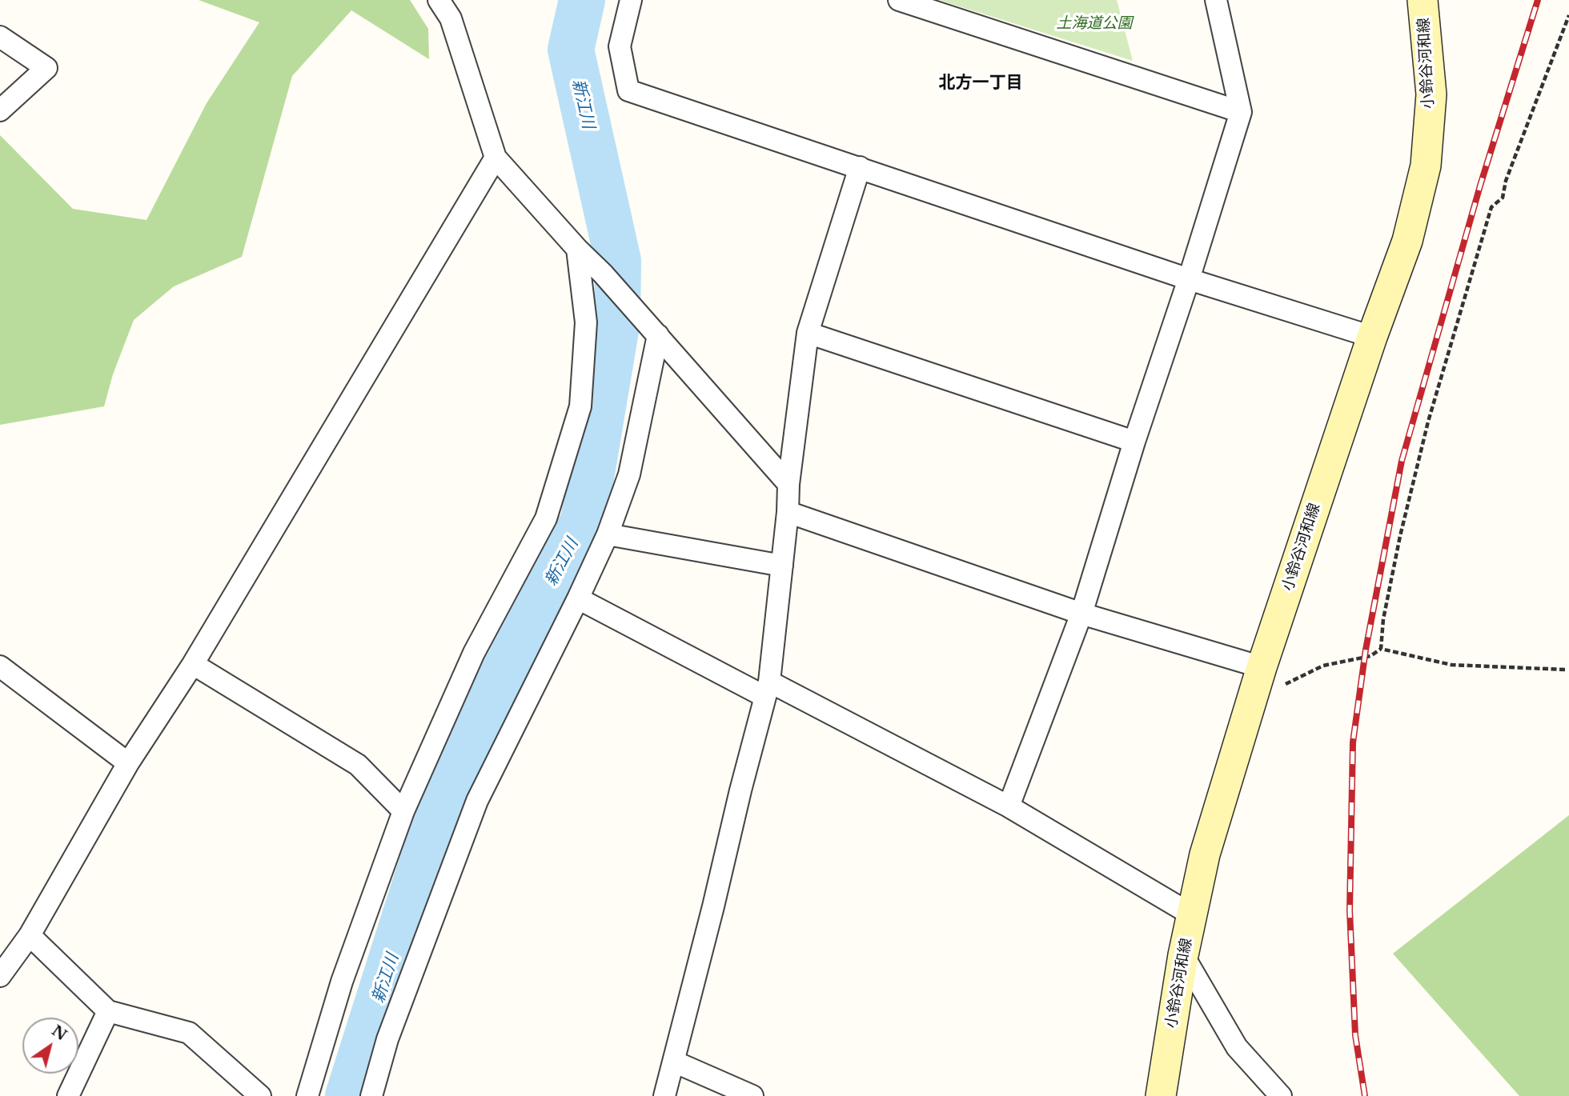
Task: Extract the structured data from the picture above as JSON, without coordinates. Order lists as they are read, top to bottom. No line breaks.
{"streets":{"main road":["小鈴谷河和線"]},"districts":["北方一丁目"],"water":["新江川"],"parks":["土海道公園"],"north":"top right"}
